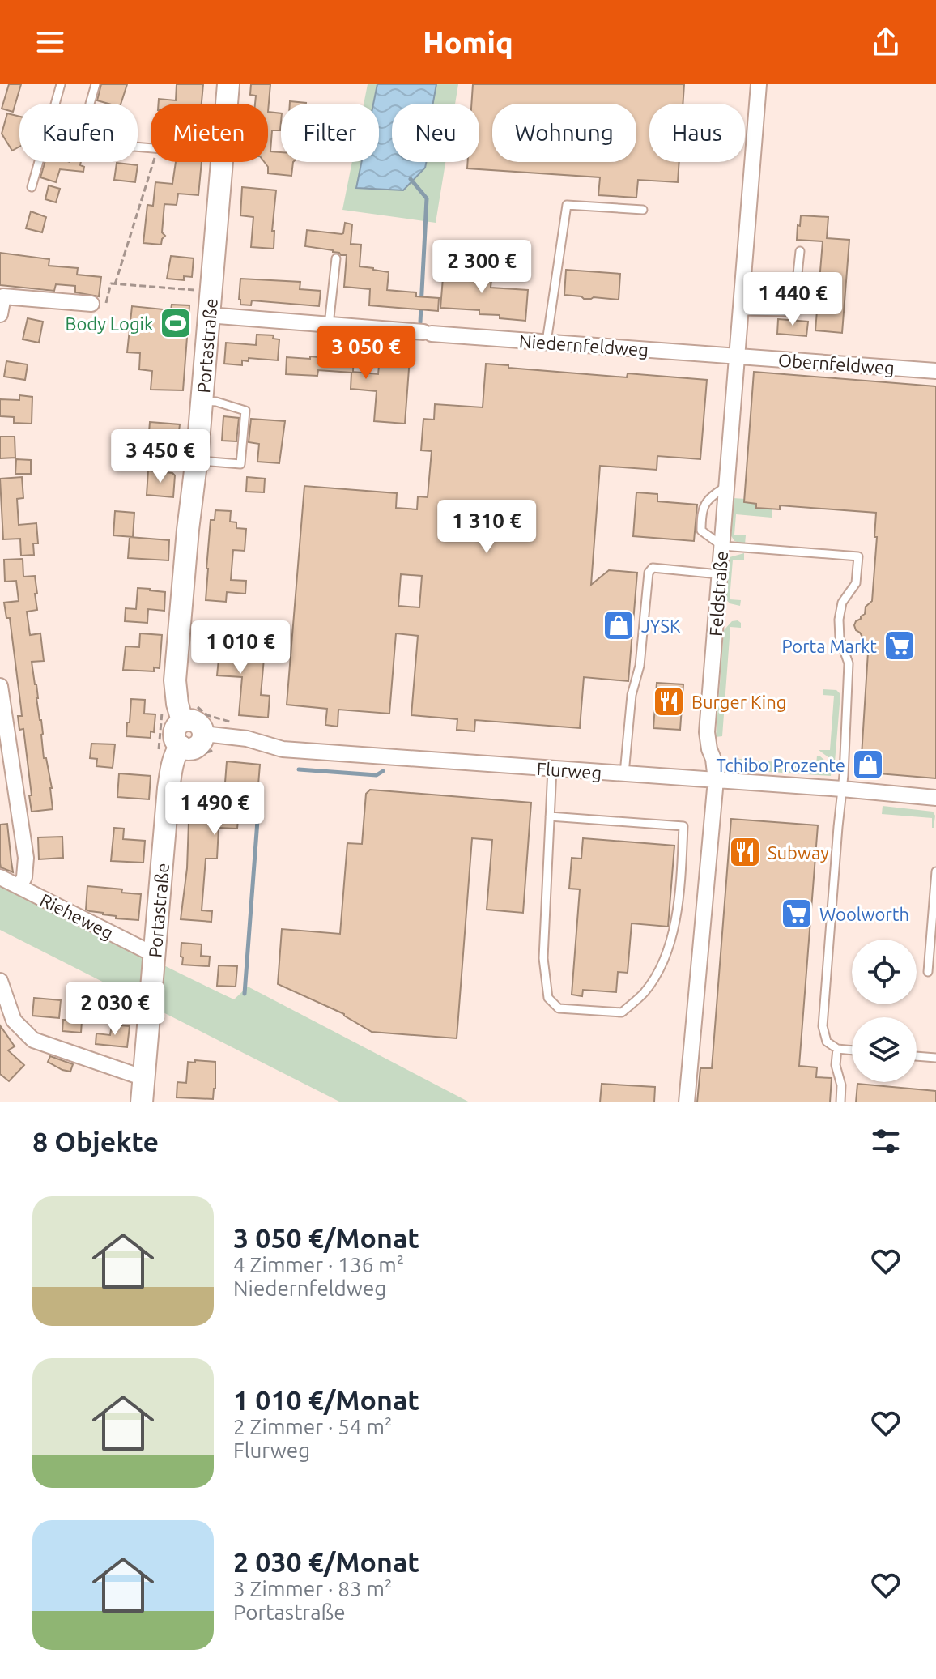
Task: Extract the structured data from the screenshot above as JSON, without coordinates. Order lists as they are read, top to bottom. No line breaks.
{"streets":{"main road":["Portastraße"],"street":["Niedernfeldweg","Obernfeldweg","Feldstraße","Flurweg","Rieheweg"]},"crossings":[["Portastraße","Niedernfeldweg"],["Portastraße","Rieheweg"],["Niedernfeldweg","Obernfeldweg"],["Niedernfeldweg","Feldstraße"],["Obernfeldweg","Feldstraße"],["Feldstraße","Flurweg"]],"places":{"sports":["Body Logik"],"shop":["JYSK","Tchibo Prozente"],"supermarket":["Porta Markt","Woolworth"],"restaurant":["Burger King","Subway"]},"page":{"header":"Homiq","chip":["Kaufen","Mieten","Filter","Neu","Wohnung","Haus"],"price":["2 300 €","1 440 €","3 050 €","3 450 €","1 310 €","1 010 €","1 490 €","2 030 €"],"heading":"8 Objekte","list":[{"name":"3 050 €/Monat","note":"4 Zimmer · 136 m² · Niedernfeldweg"},{"name":"1 010 €/Monat","note":"2 Zimmer · 54 m² · Flurweg"},{"name":"2 030 €/Monat","note":"3 Zimmer · 83 m² · Portastraße"}]}}
